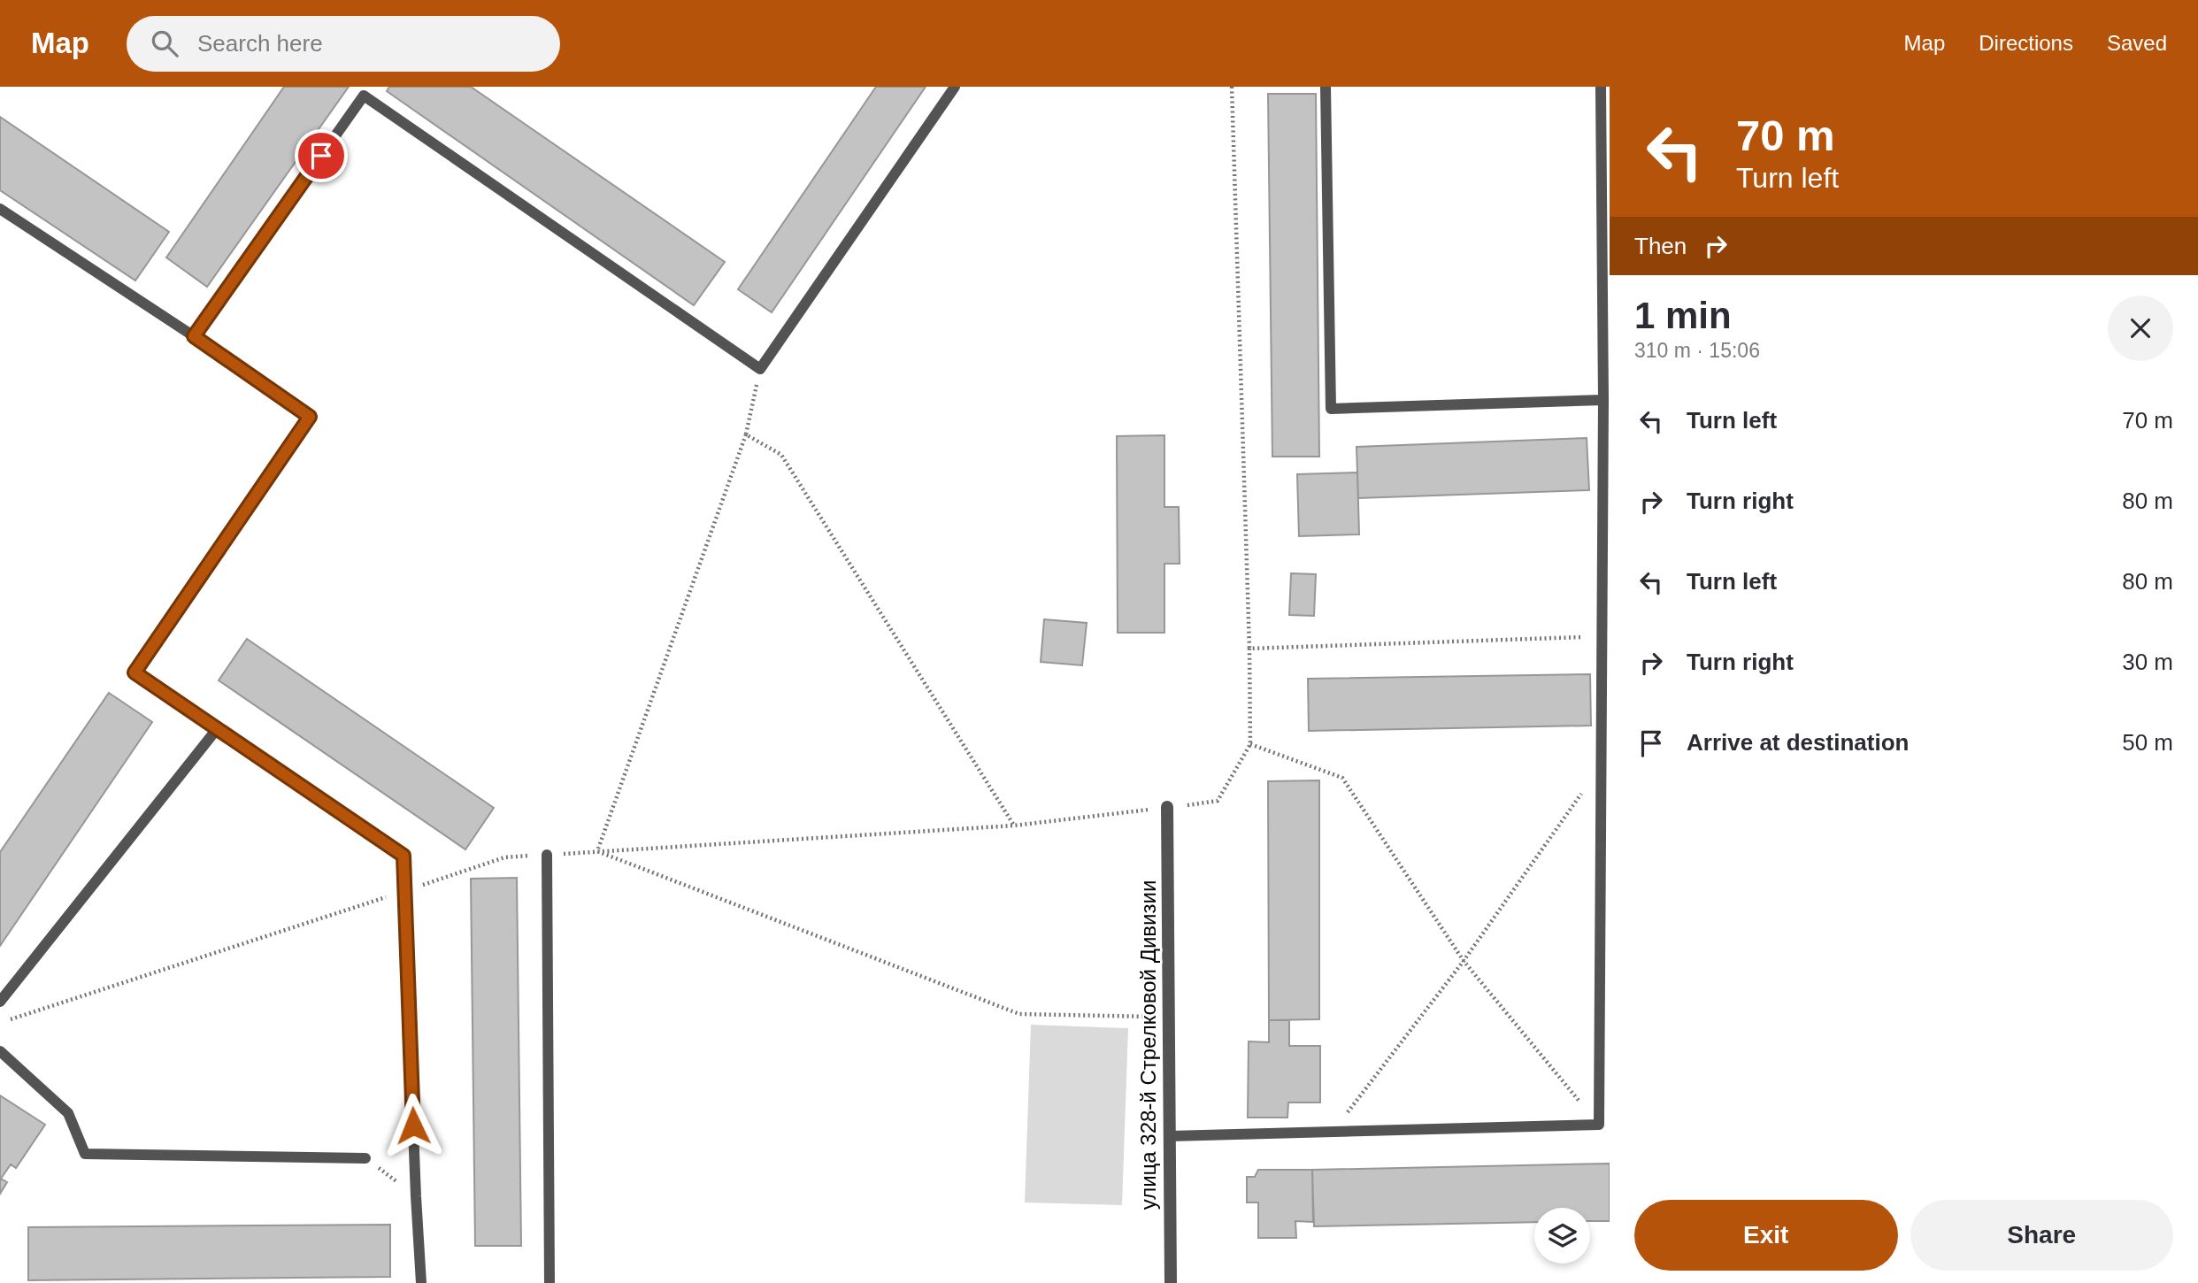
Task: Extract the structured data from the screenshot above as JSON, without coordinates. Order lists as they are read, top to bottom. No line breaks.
{"streets":{"street":["улица 328-й Стрелковой Дивизии"]},"page":{"header":"Map","search":"Search here","nav":["Map","Directions","Saved"],"turn":["70 m","Turn left"],"then":"Then","heading":["1 min","310 m · 15:06"],"list":[{"name":"Turn left","value":"70 m"},{"name":"Turn right","value":"80 m"},{"name":"Turn left","value":"80 m"},{"name":"Turn right","value":"30 m"},{"name":"Arrive at destination","value":"50 m"}],"buttons":["Exit","Share"]}}
